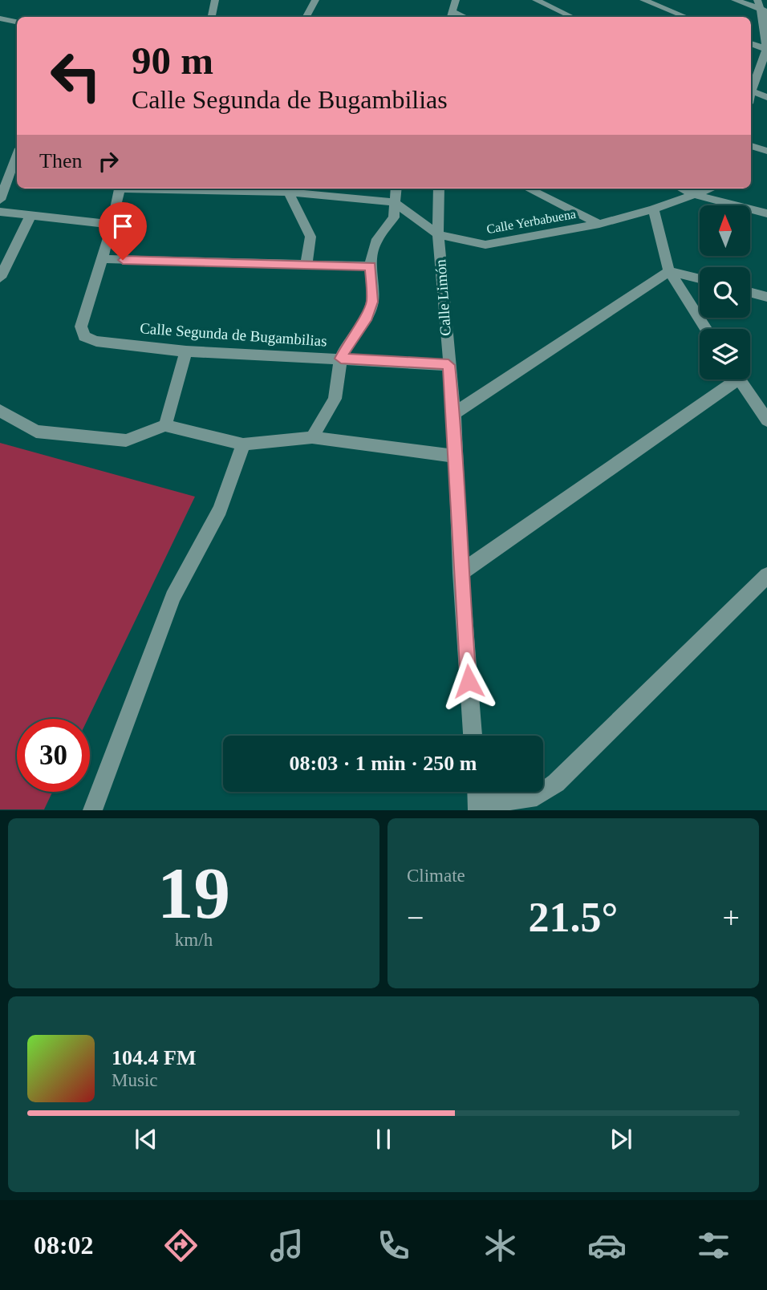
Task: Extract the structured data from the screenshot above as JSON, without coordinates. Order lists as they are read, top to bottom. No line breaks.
{"streets":{"street":["Calle Yerbabuena","Calle Limón","Calle Segunda de Bugambilias"]},"crossings":[["Calle Yerbabuena","Calle Limón"],["Calle Limón","Calle Segunda de Bugambilias"]],"north":"top","page":{"turn":["90 m","Calle Segunda de Bugambilias"],"then":"Then","limit":"30","trip":"08:03 · 1 min · 250 m","tile":[["19","km/h"],"Climate"],"heat":["−","21.5°","+"],"song":["104.4 FM","Music"],"tabs":"08:02"}}
